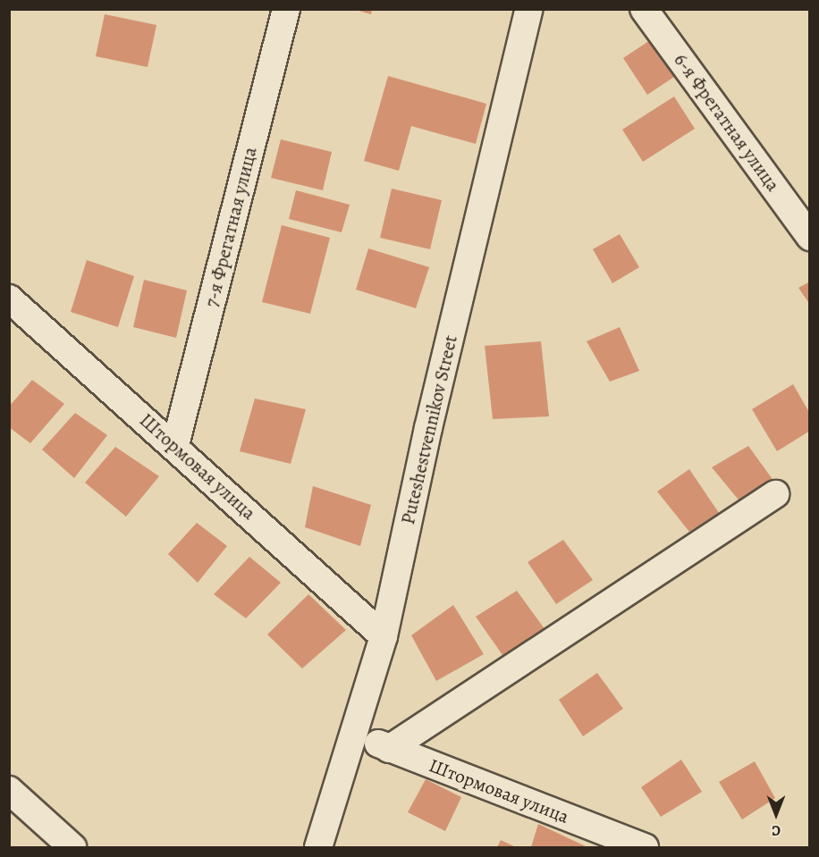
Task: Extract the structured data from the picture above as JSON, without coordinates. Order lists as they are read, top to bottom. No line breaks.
{"streets":{"street":["6-я Фрегатная улица","7-я Фрегатная улица","Puteshestvennikov Street","Штормовая улица"]},"crossings":[["7-я Фрегатная улица","Штормовая улица"],["Puteshestvennikov Street","Штормовая улица"]],"north":"bottom"}
